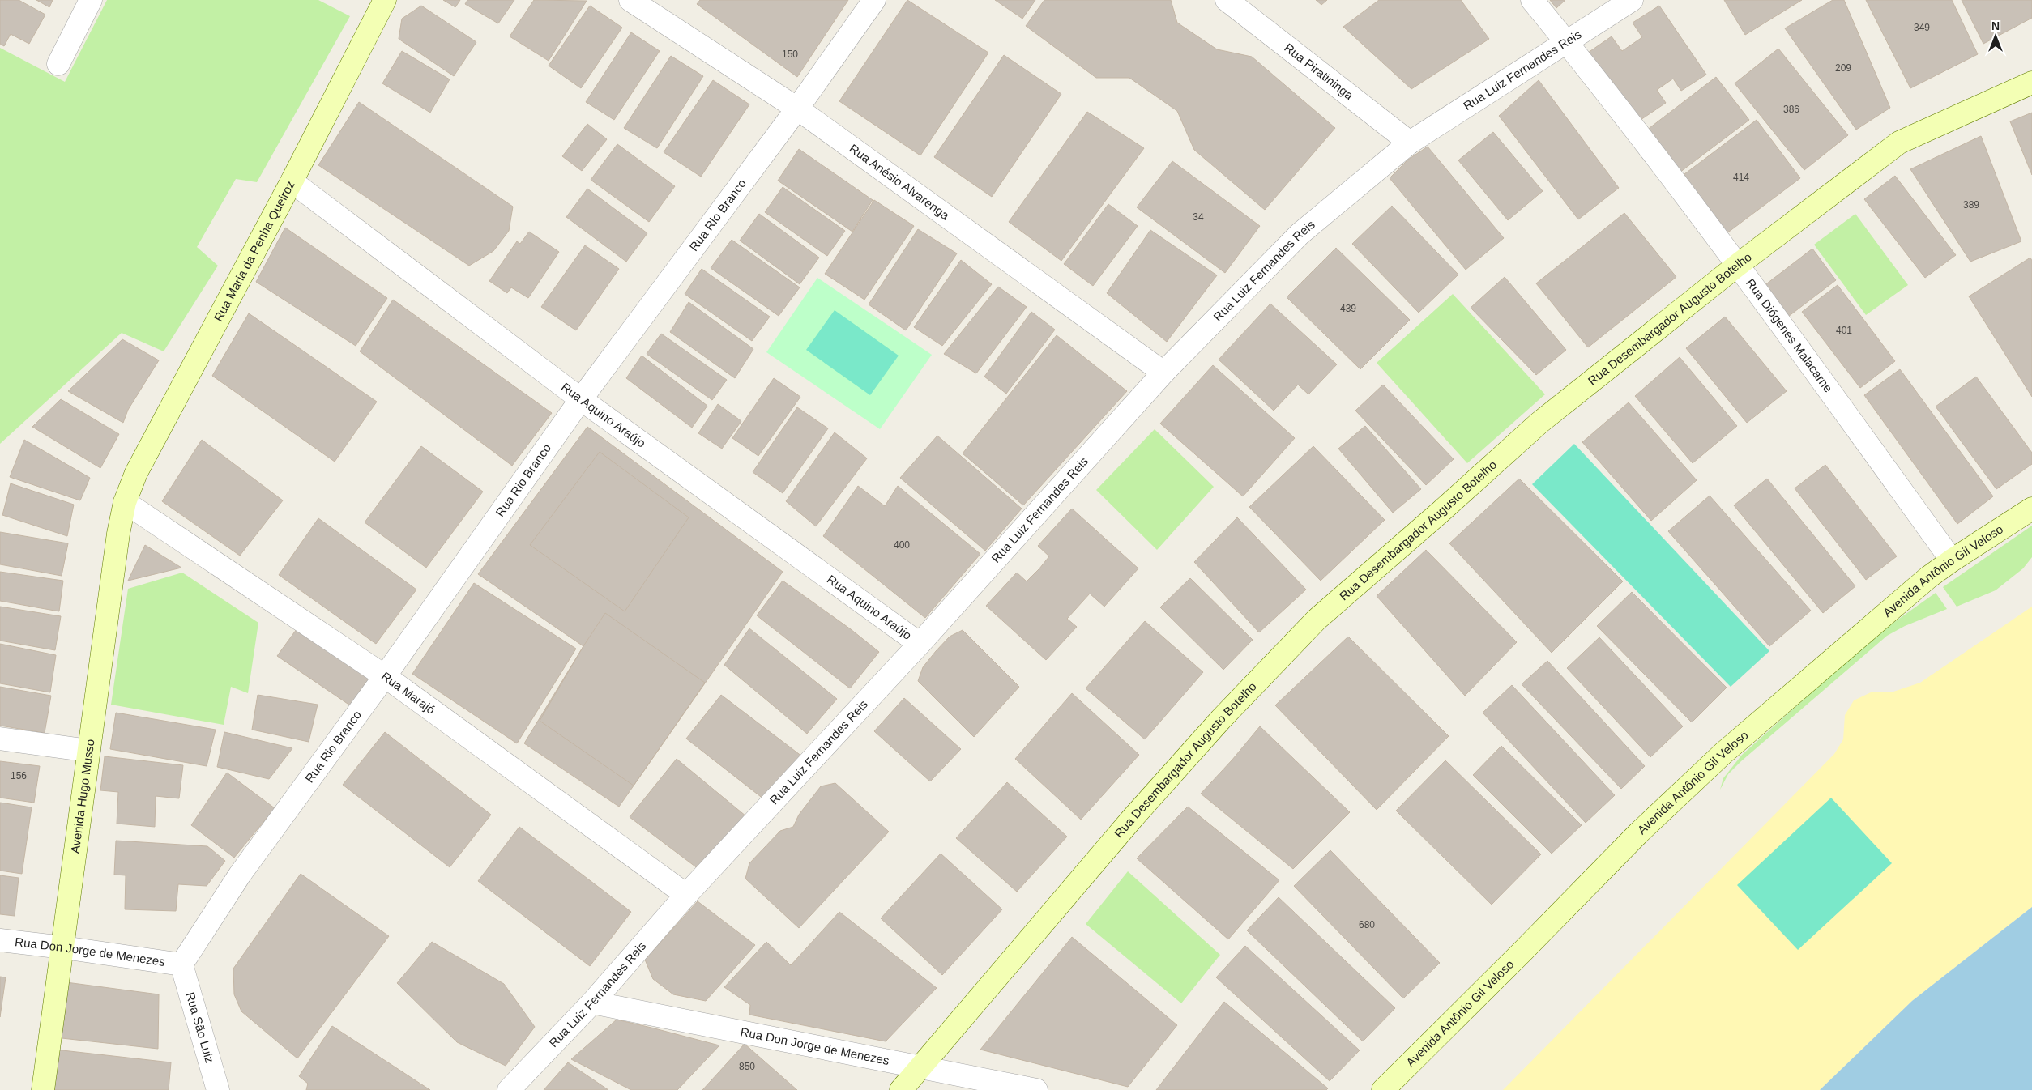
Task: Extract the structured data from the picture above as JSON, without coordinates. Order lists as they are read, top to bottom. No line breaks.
{"streets":{"street":["Rua Luiz Fernandes Reis","Rua Piratininga","Rua Anésio Alvarenga","Rua Rio Branco","Rua Maria da Penha Queiroz","Rua Desembargador Augusto Botelho","Rua Diógenes Malacarne","Rua Aquino Araújo","Avenida Antônio Gil Veloso","Rua Marajó","Avenida Hugo Musso","Rua Don Jorge de Menezes","Rua São Luiz"]},"crossings":[["Rua Luiz Fernandes Reis","Rua Piratininga"],["Rua Luiz Fernandes Reis","Rua Anésio Alvarenga"],["Rua Luiz Fernandes Reis","Rua Diógenes Malacarne"],["Rua Luiz Fernandes Reis","Rua Aquino Araújo"],["Rua Luiz Fernandes Reis","Rua Marajó"],["Rua Luiz Fernandes Reis","Rua Don Jorge de Menezes"],["Rua Anésio Alvarenga","Rua Rio Branco"],["Rua Rio Branco","Rua Aquino Araújo"],["Rua Rio Branco","Rua Marajó"],["Rua Rio Branco","Rua Don Jorge de Menezes"],["Rua Rio Branco","Rua São Luiz"],["Rua Maria da Penha Queiroz","Rua Aquino Araújo"],["Rua Maria da Penha Queiroz","Rua Marajó"],["Rua Maria da Penha Queiroz","Avenida Hugo Musso"],["Rua Desembargador Augusto Botelho","Rua Diógenes Malacarne"],["Rua Desembargador Augusto Botelho","Rua Don Jorge de Menezes"],["Rua Diógenes Malacarne","Avenida Antônio Gil Veloso"],["Rua Marajó","Avenida Hugo Musso"],["Avenida Hugo Musso","Rua Don Jorge de Menezes"],["Rua Don Jorge de Menezes","Rua São Luiz"]],"house_numbers":["349","150","209","386","414","389","34","439","401","400","156","680","850"],"north":"top"}
